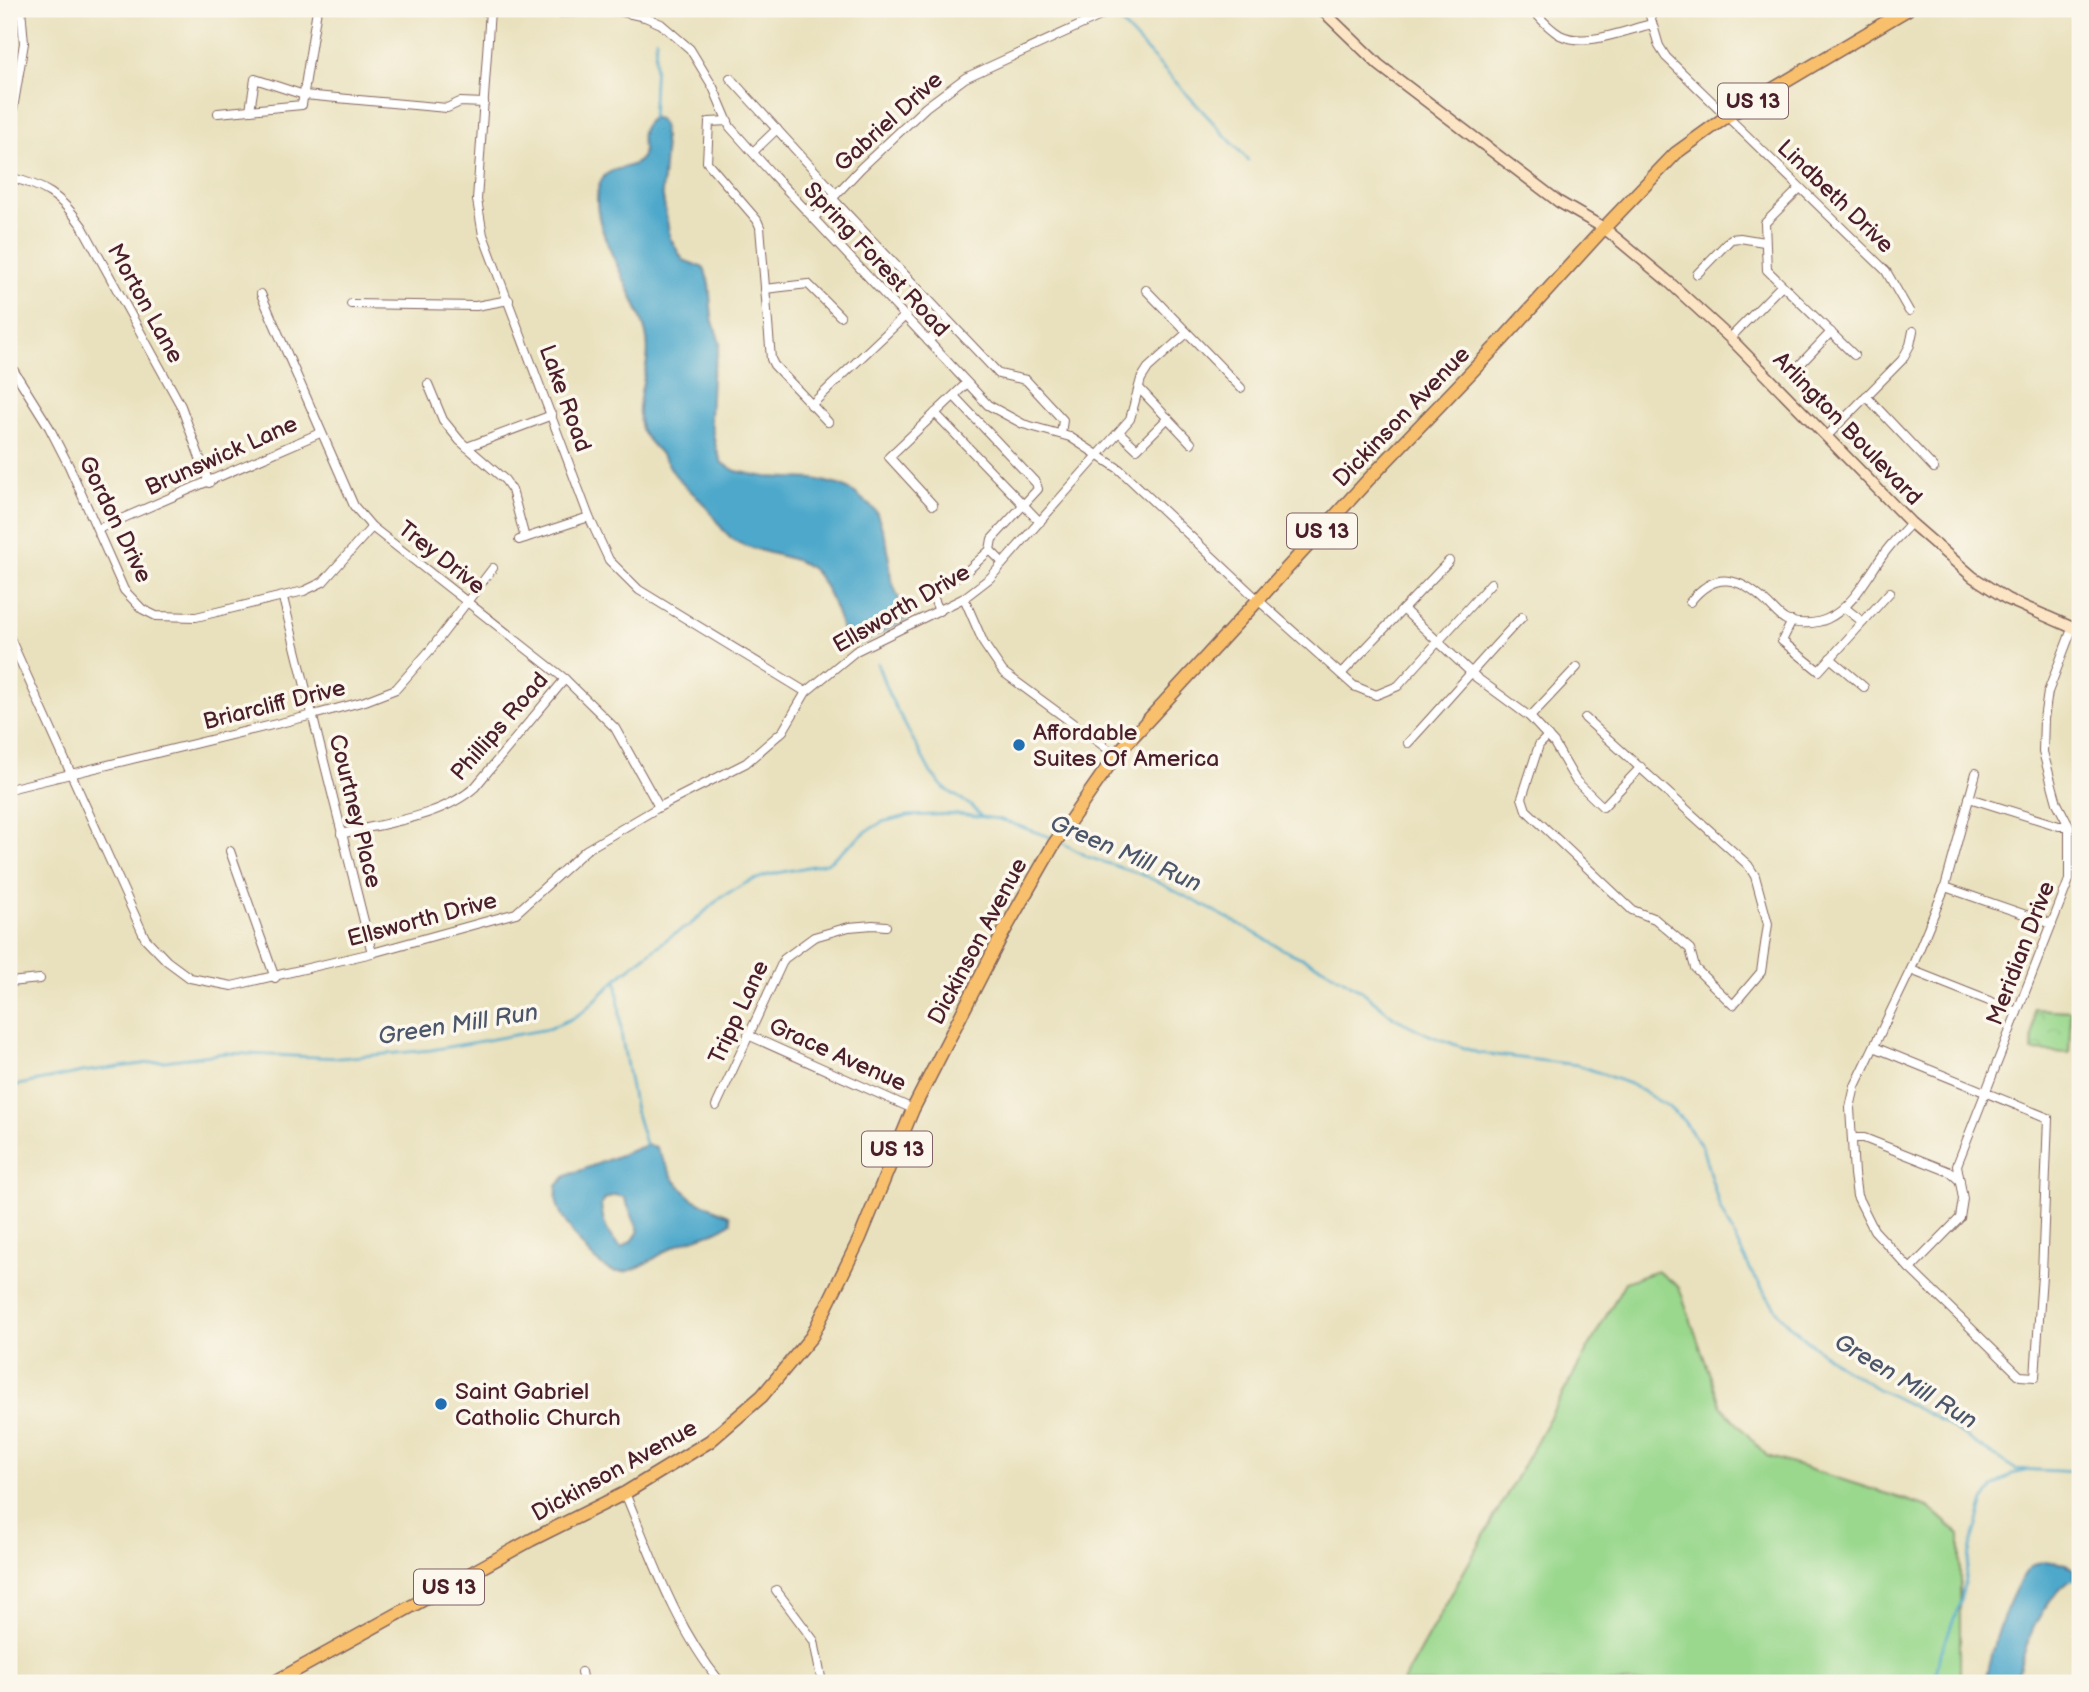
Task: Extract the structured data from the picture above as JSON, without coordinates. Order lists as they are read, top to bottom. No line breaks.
{"streets":{"main road":["US 13","Dickinson Avenue","Arlington Boulevard"],"street":["Gabriel Drive","Lindbeth Drive","Spring Forest Road","Morton Lane","Lake Road","Brunswick Lane","Gordon Drive","Trey Drive","Ellsworth Drive","Briarcliff Drive","Phillips Road","Courtney Place","Meridian Drive","Tripp Lane","Grace Avenue"]},"crossings":[["Gabriel Drive","Spring Forest Road"],["Lindbeth Drive","Dickinson Avenue"],["Spring Forest Road","Lake Road"],["Spring Forest Road","Dickinson Avenue"],["Spring Forest Road","Ellsworth Drive"],["Morton Lane","Brunswick Lane"],["Lake Road","Ellsworth Drive"],["Dickinson Avenue","Arlington Boulevard"],["Dickinson Avenue","Grace Avenue"],["Arlington Boulevard","Meridian Drive"],["Brunswick Lane","Gordon Drive"],["Brunswick Lane","Trey Drive"],["Gordon Drive","Trey Drive"],["Gordon Drive","Courtney Place"],["Trey Drive","Ellsworth Drive"],["Trey Drive","Briarcliff Drive"],["Trey Drive","Phillips Road"],["Ellsworth Drive","Briarcliff Drive"],["Ellsworth Drive","Courtney Place"],["Briarcliff Drive","Courtney Place"],["Phillips Road","Courtney Place"],["Tripp Lane","Grace Avenue"]],"water":["Green Mill Run"],"places":["Affordable Suites Of America","Saint Gabriel Catholic Church"]}
